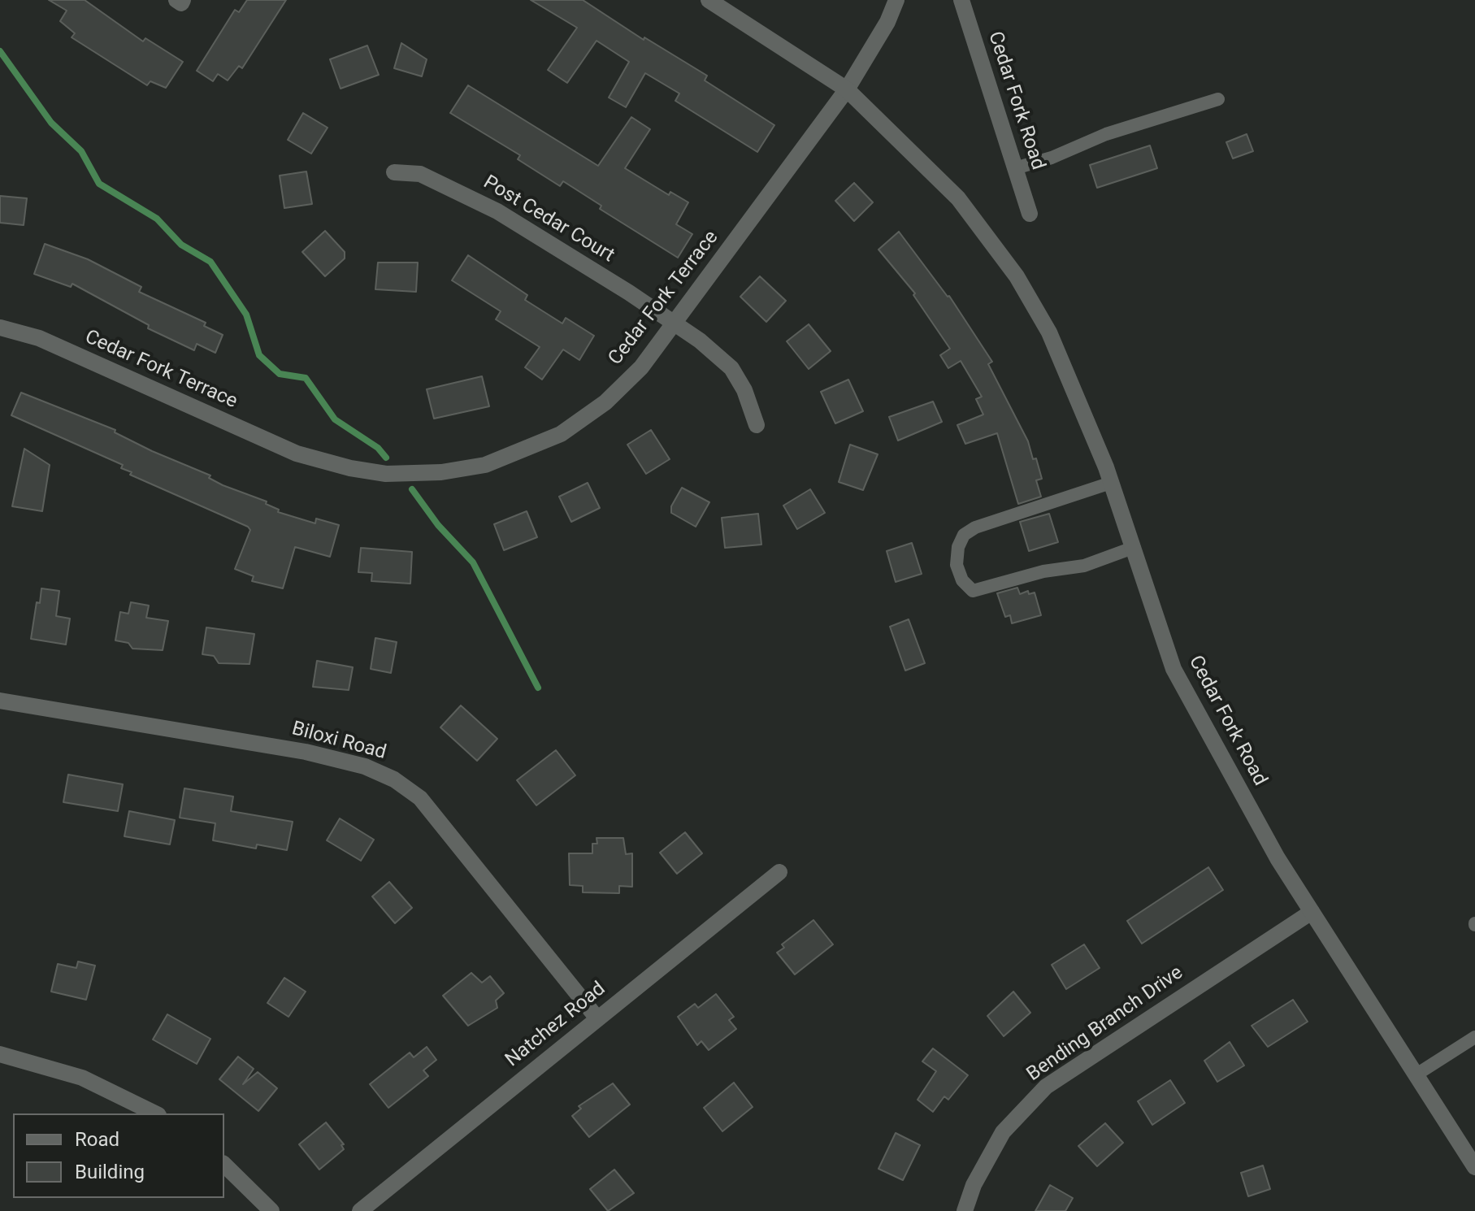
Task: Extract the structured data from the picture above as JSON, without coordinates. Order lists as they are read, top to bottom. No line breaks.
{"streets":{"street":["Cedar Fork Road","Post Cedar Court","Cedar Fork Terrace","Biloxi Road","Bending Branch Drive","Natchez Road"]},"crossings":[["Cedar Fork Road","Cedar Fork Terrace"],["Cedar Fork Road","Bending Branch Drive"],["Post Cedar Court","Cedar Fork Terrace"],["Biloxi Road","Natchez Road"]],"legend":["Road","Building"]}
